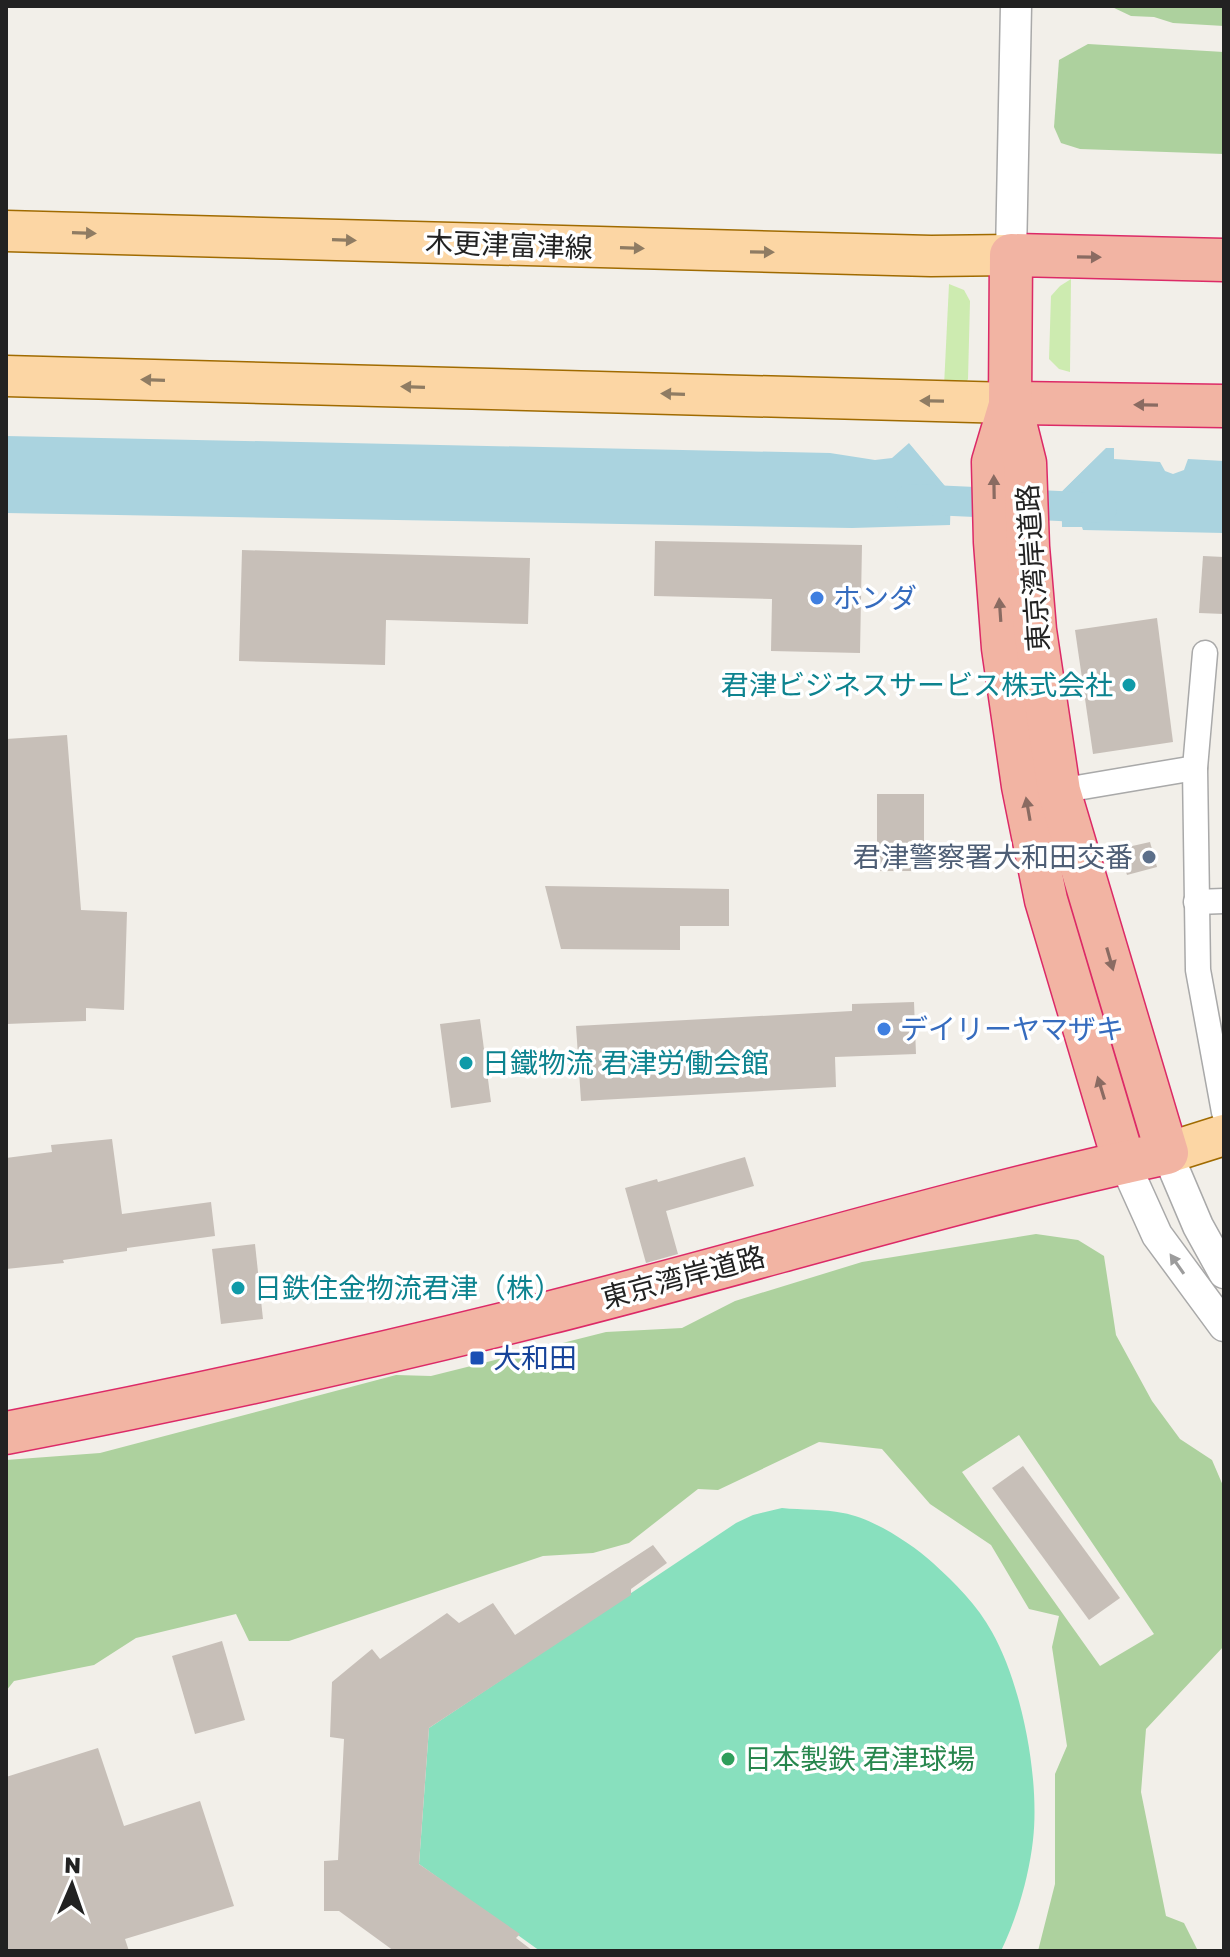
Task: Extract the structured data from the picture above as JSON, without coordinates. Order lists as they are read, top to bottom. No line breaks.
{"streets":{"highway":["東京湾岸道路"],"main road":["木更津富津線"]},"crossings":[["木更津富津線","東京湾岸道路"]],"places":{"other":["ホンダ","君津ビジネスサービス株式会社","君津警察署大和田交番","デイリーヤマザキ","日鐵物流 君津労働会館","日鉄住金物流君津（株）","日本製鉄 君津球場"],"transit":["大和田"]},"north":"top"}
